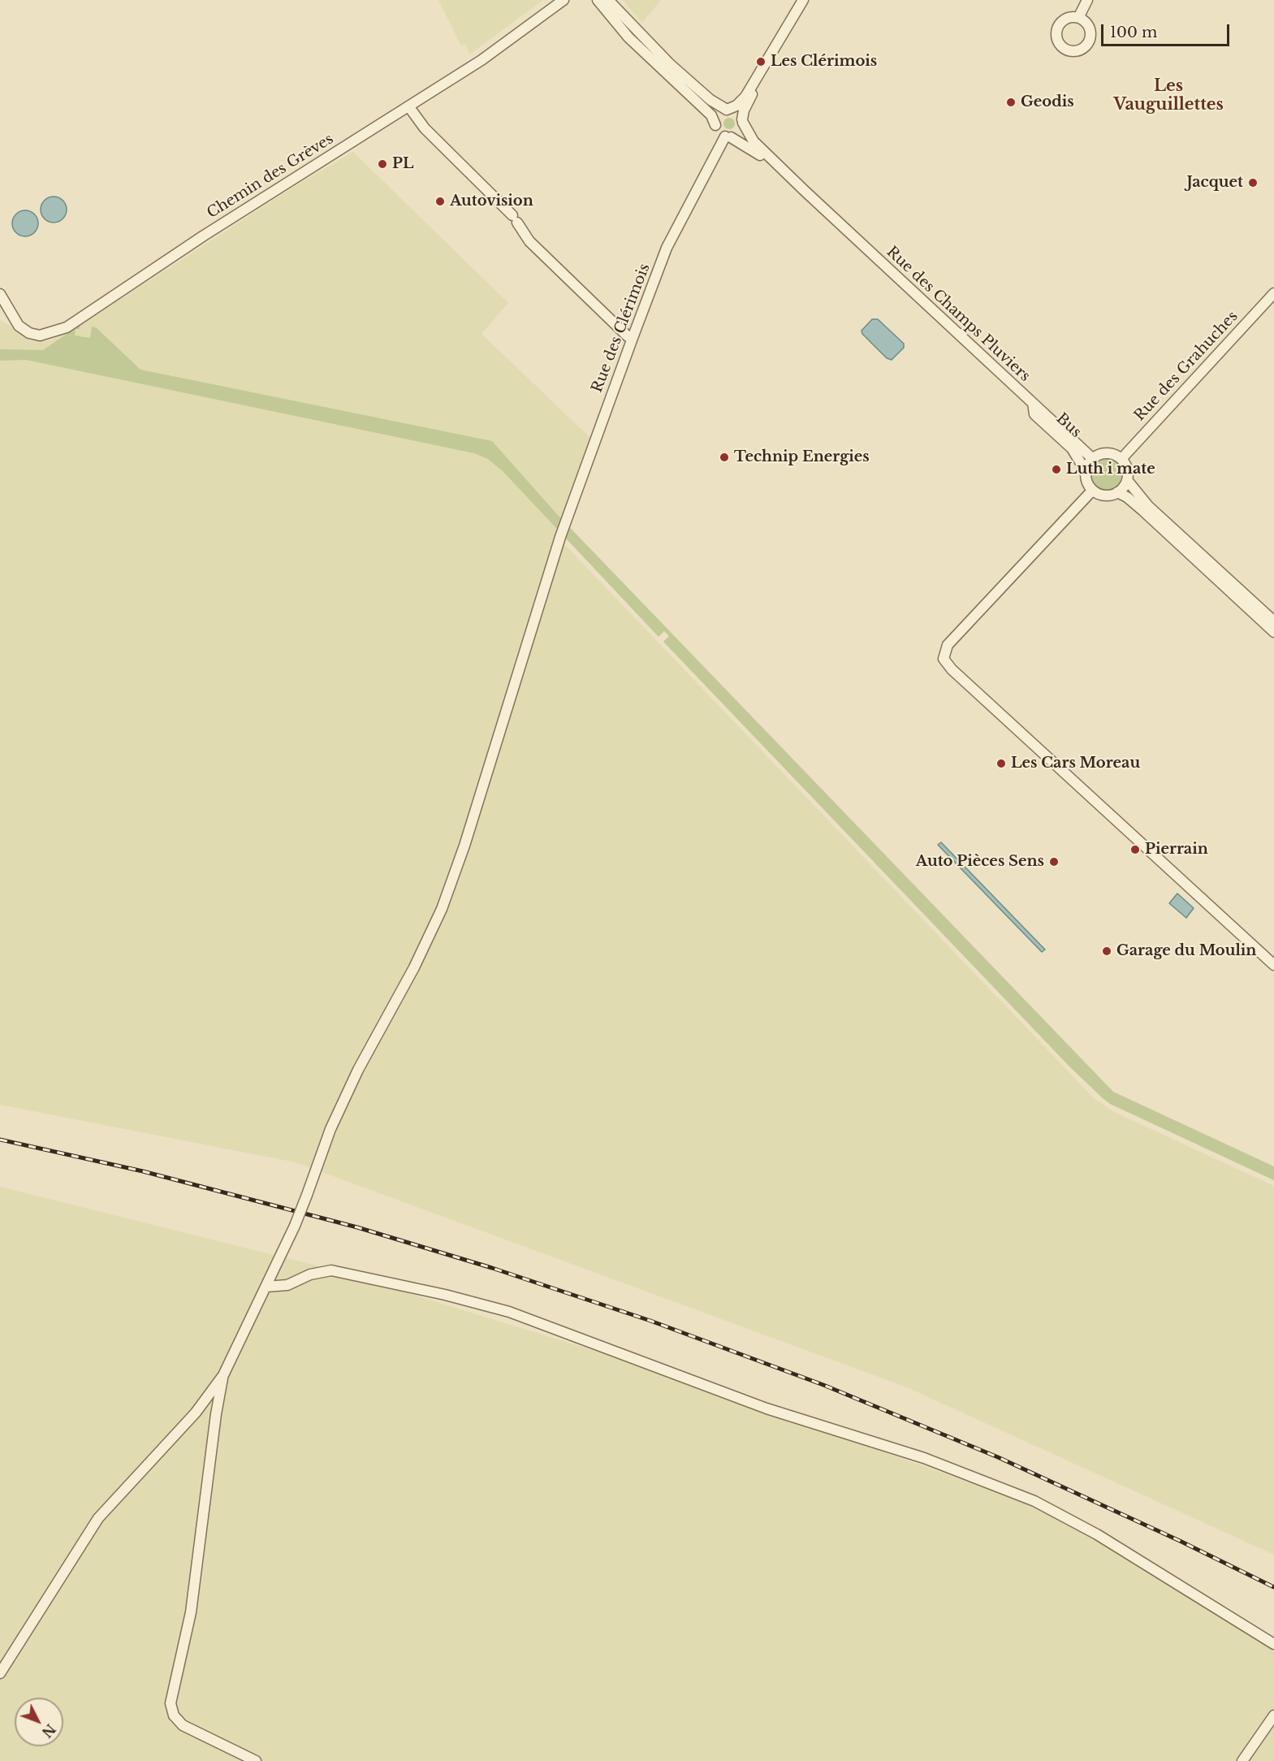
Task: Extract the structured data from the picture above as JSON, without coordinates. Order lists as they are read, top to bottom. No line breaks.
{"streets":{"street":["Chemin des Grèves","Rue des Champs Pluviers","Rue des Clérimois","Rue des Grahuches","Bus"]},"crossings":[["Rue des Champs Pluviers","Rue des Clérimois"],["Rue des Champs Pluviers","Rue des Grahuches"],["Rue des Champs Pluviers","Bus"],["Rue des Grahuches","Bus"]],"districts":["Les Vauguillettes"],"places":["Les Clérimois","Geodis","PL","Jacquet","Autovision","Technip Energies","Luth i mate","Les Cars Moreau","Pierrain","Auto Pièces Sens","Garage du Moulin"],"scale_bar":"100 m","north":"bottom right"}
